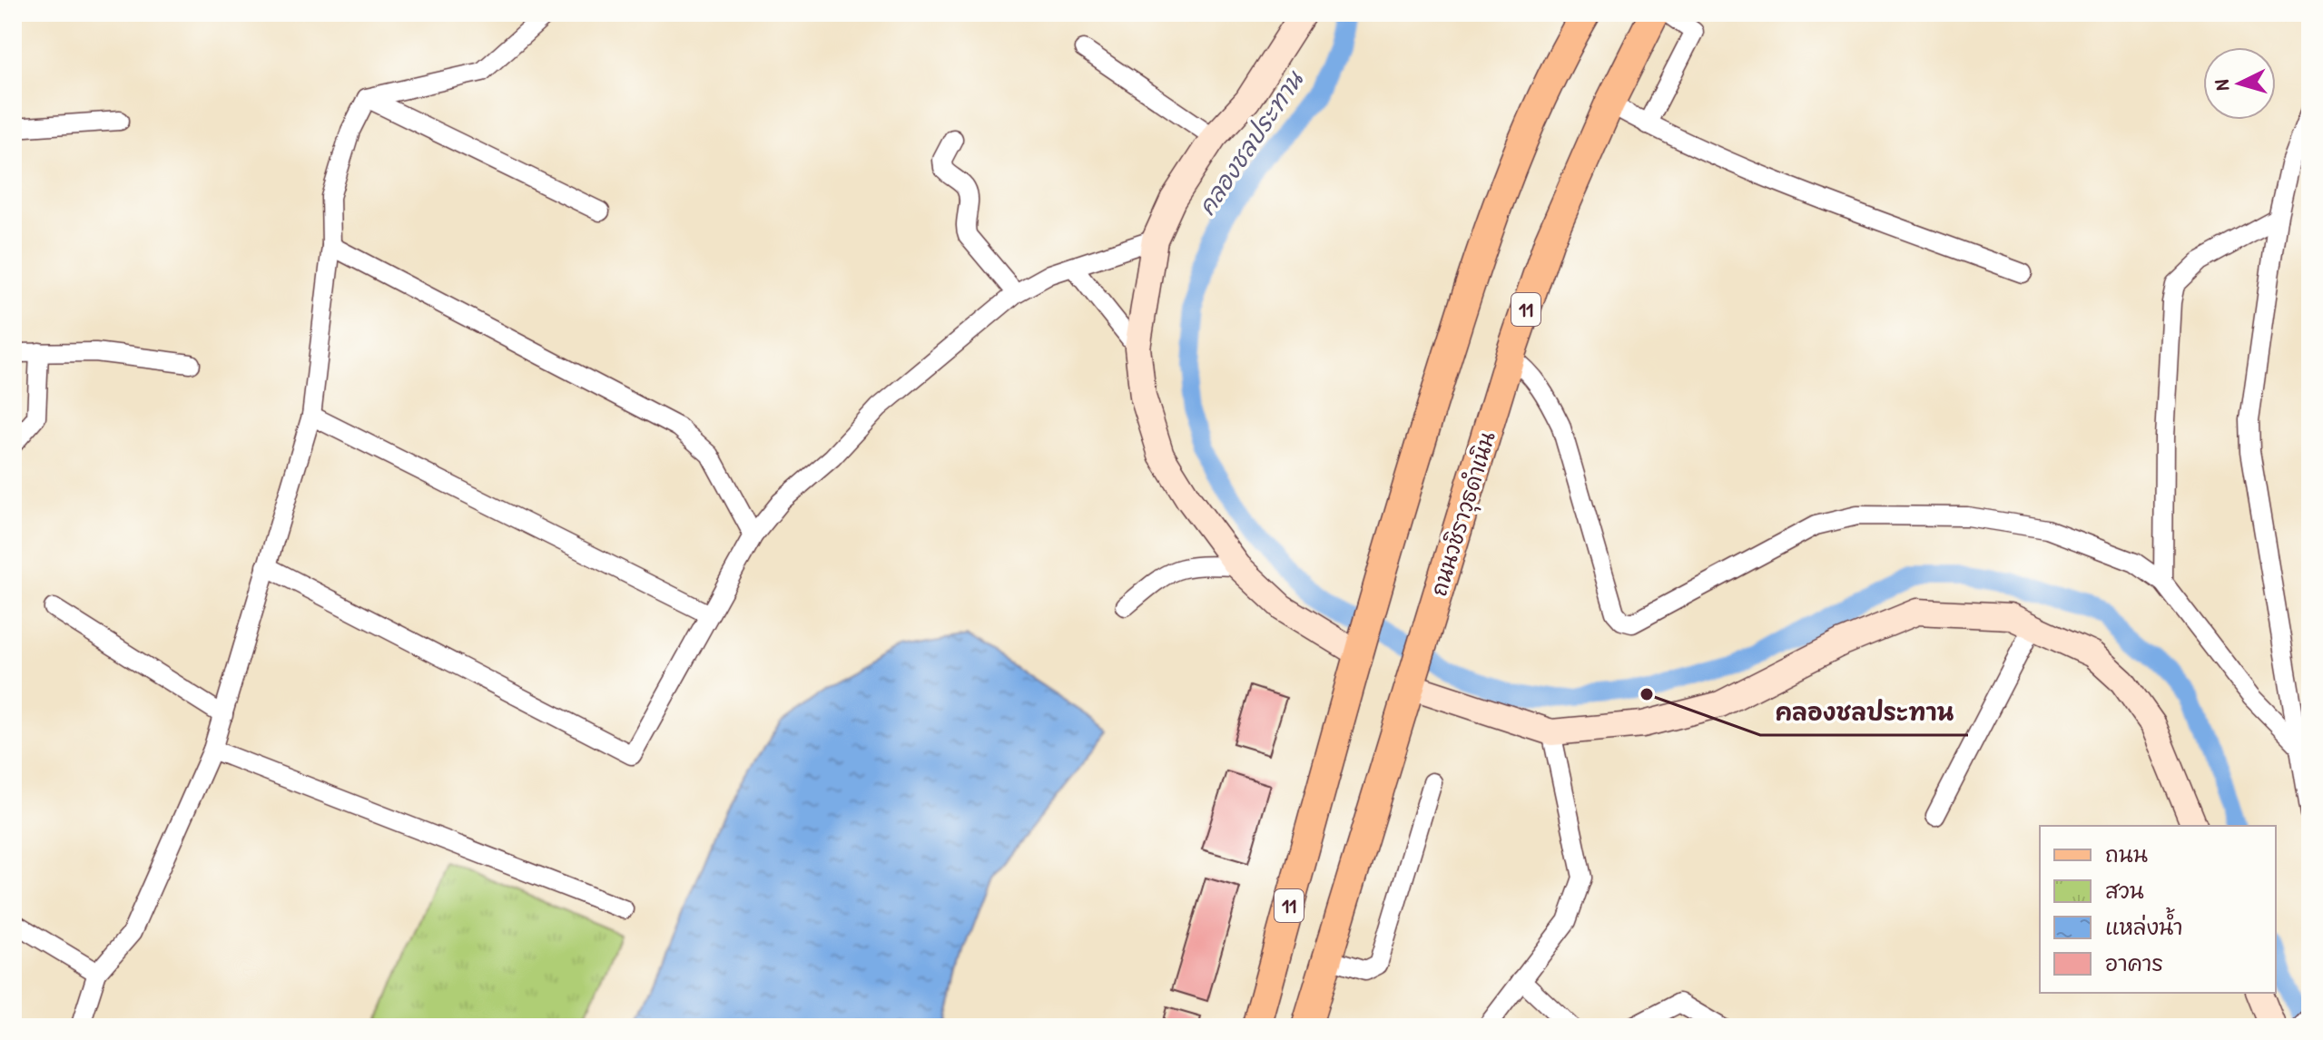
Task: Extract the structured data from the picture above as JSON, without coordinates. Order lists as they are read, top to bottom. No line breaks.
{"streets":{"main road":["11","ถนนวชิราวุธดำเนิน"]},"water":["คลองชลประทาน"],"places":["คลองชลประทาน"],"legend":["ถนน","สวน","แหล่งน้ำ","อาคาร"],"north":"left"}
